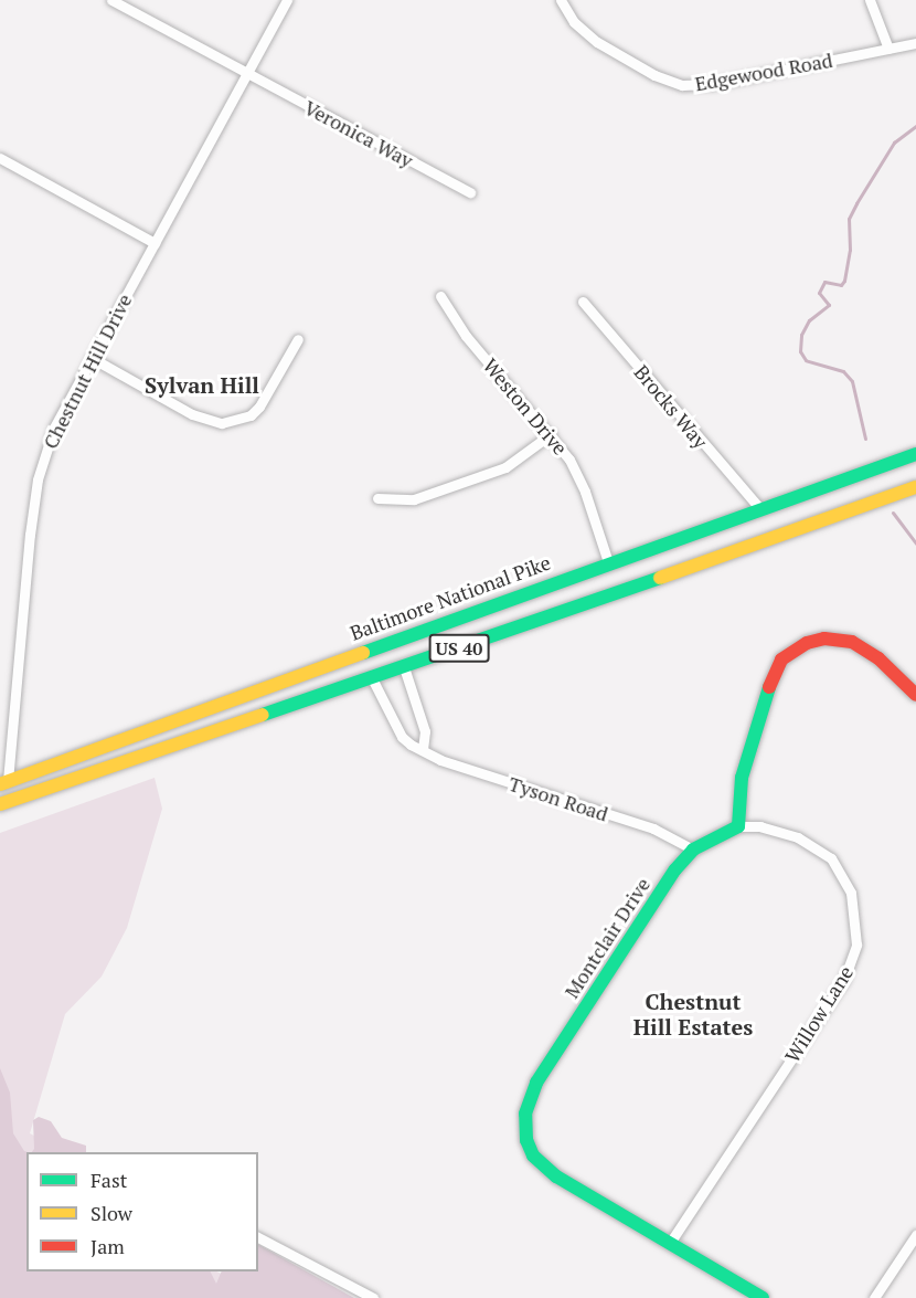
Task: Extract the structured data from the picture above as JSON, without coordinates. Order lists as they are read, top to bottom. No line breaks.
{"streets":{"main road":["Baltimore National Pike","US 40","Montclair Drive"],"street":["Edgewood Road","Veronica Way","Chestnut Hill Drive","Weston Drive","Brocks Way","Tyson Road","Willow Lane"]},"crossings":[["Veronica Way","Chestnut Hill Drive"],["Chestnut Hill Drive","Baltimore National Pike"],["Weston Drive","Baltimore National Pike"],["Brocks Way","Baltimore National Pike"],["US 40","Tyson Road"],["Tyson Road","Montclair Drive"],["Montclair Drive","Willow Lane"]],"districts":["Sylvan Hill","Chestnut Hill Estates"],"legend":["Fast","Slow","Jam"]}
